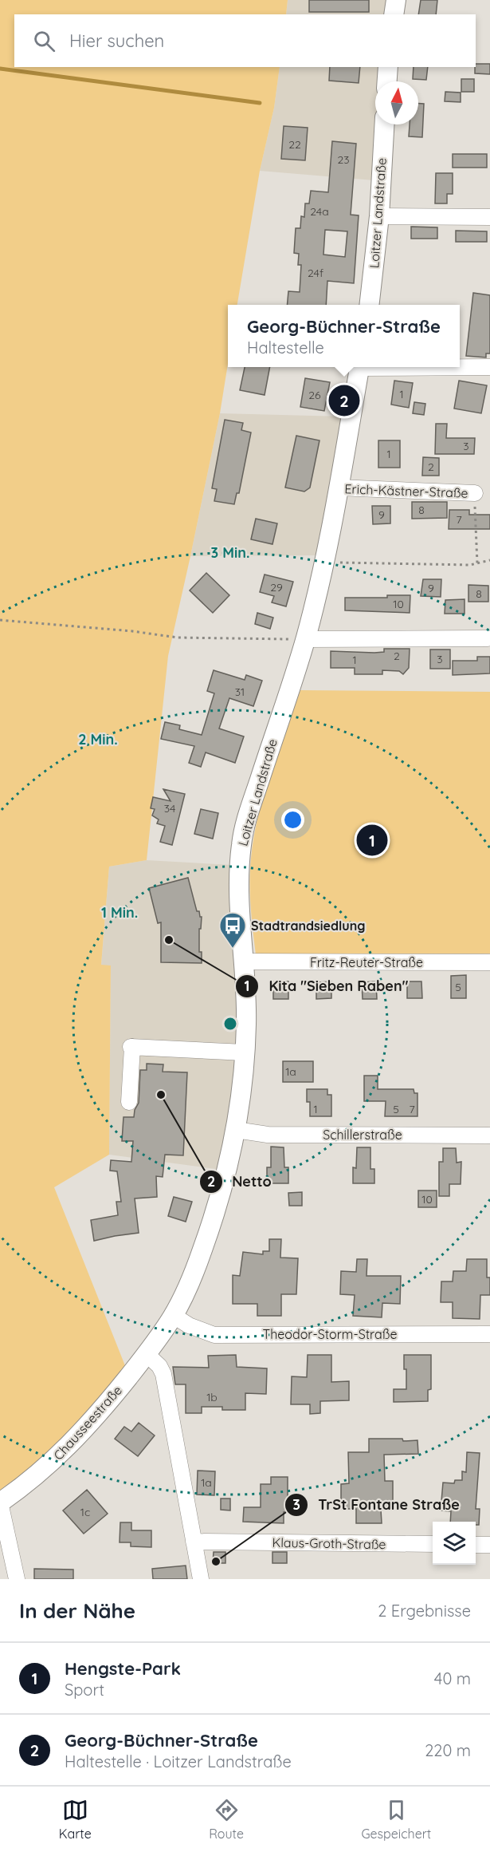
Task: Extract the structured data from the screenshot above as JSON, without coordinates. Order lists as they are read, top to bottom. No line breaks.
{"streets":{"main road":["Loitzer Landstraße","Chausseestraße"],"street":["Erich-Kästner-Straße","Fritz-Reuter-Straße","Schillerstraße","Theodor-Storm-Straße","Klaus-Groth-Straße"]},"crossings":[["Loitzer Landstraße","Erich-Kästner-Straße"],["Loitzer Landstraße","Fritz-Reuter-Straße"],["Loitzer Landstraße","Schillerstraße"],["Loitzer Landstraße","Theodor-Storm-Straße"],["Loitzer Landstraße","Chausseestraße"]],"places":{"other":["Kita \"Sieben Raben\"","Netto","TrSt Fontane Straße"],"bus stop":["Stadtrandsiedlung"]},"house_numbers":["22","23","24a","24f","1","26","3","1","2","8","9","7","29","9","8","10","2","3","1","31","34","5","1a","1","5","7","10","1b","1a","1c"],"north":"top","page":{"search":"Hier suchen","popup":["Georg-Büchner-Straße","Haltestelle"],"pins":["2","1"],"heading":["In der Nähe","2 Ergebnisse"],"list":[{"mark":"1","name":"Hengste-Park","note":"Sport","value":"40 m"},{"mark":"2","name":"Georg-Büchner-Straße","note":"Haltestelle · Loitzer Landstraße","value":"220 m"}],"nav":["Karte","Route","Gespeichert"]},"rings":["3 Min.","2 Min.","1 Min."]}
